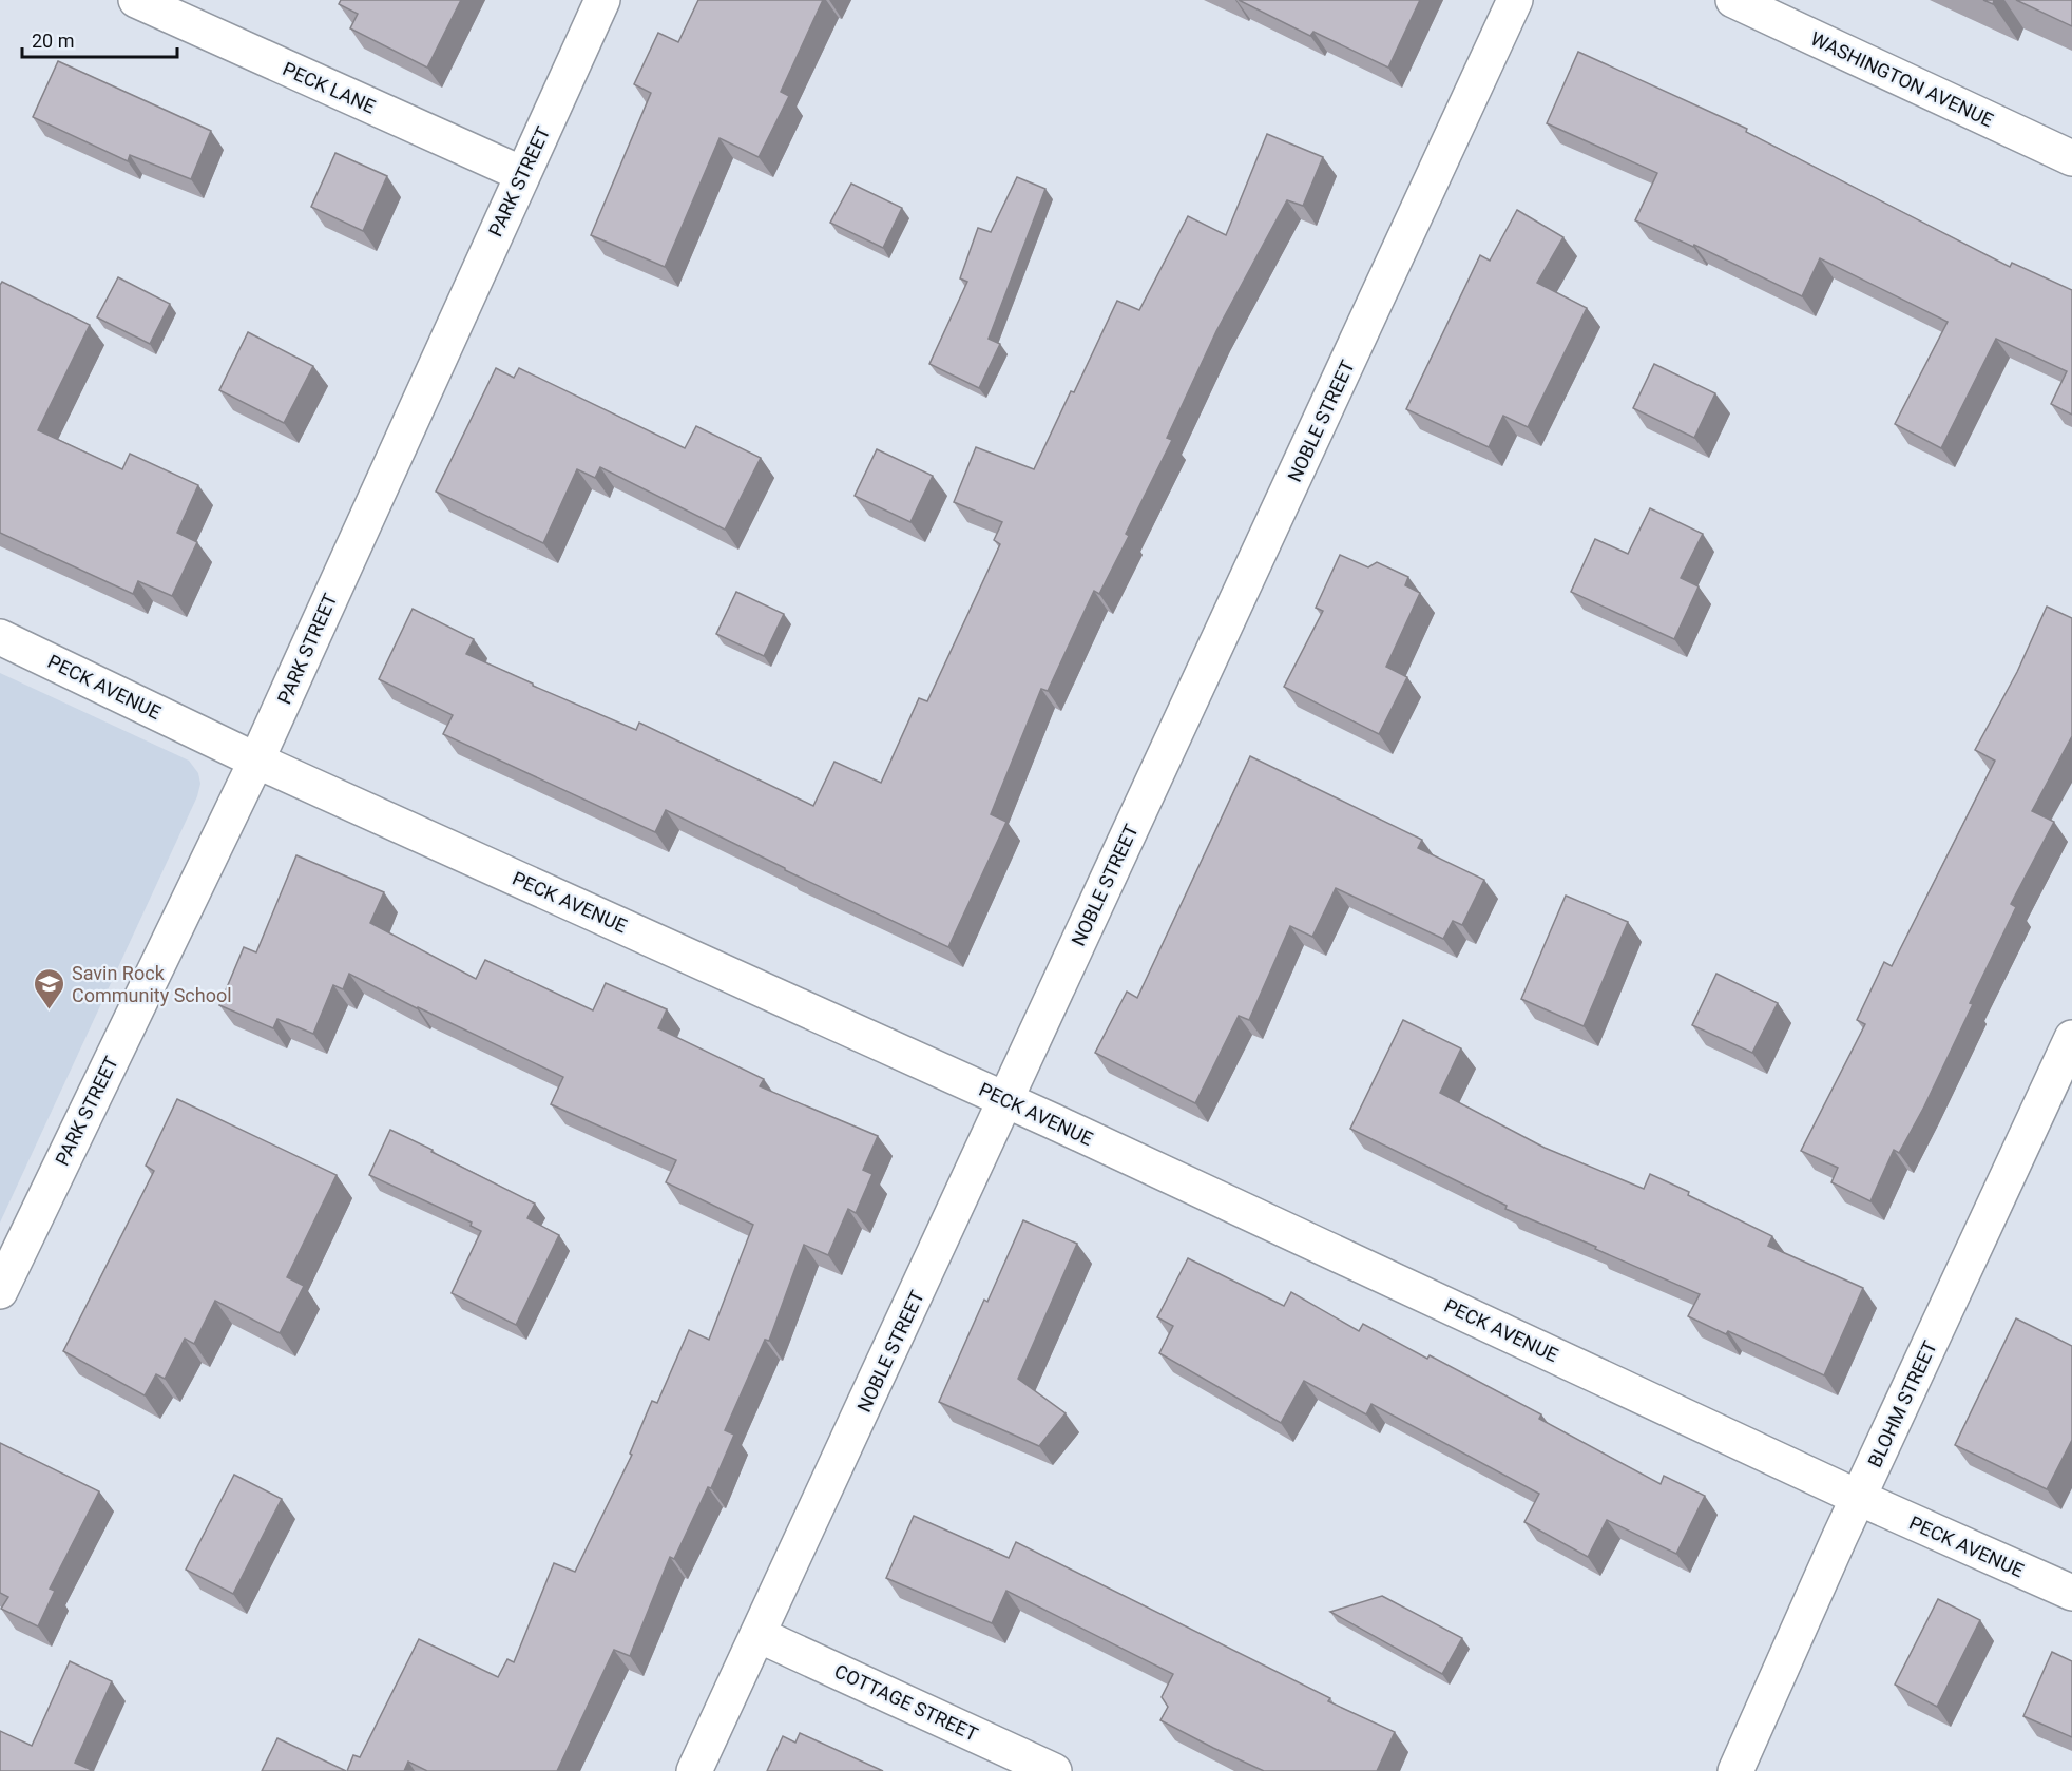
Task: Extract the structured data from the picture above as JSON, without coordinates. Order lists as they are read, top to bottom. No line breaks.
{"streets":{"street":["WASHINGTON AVENUE","PECK LANE","PARK STREET","NOBLE STREET","PECK AVENUE","BLOHM STREET","COTTAGE STREET"]},"crossings":[["PECK LANE","PARK STREET"],["PARK STREET","PECK AVENUE"],["NOBLE STREET","PECK AVENUE"],["NOBLE STREET","COTTAGE STREET"],["PECK AVENUE","BLOHM STREET"]],"places":{"school or university":["Savin Rock Community School"]},"scale_bar":"20 m"}
